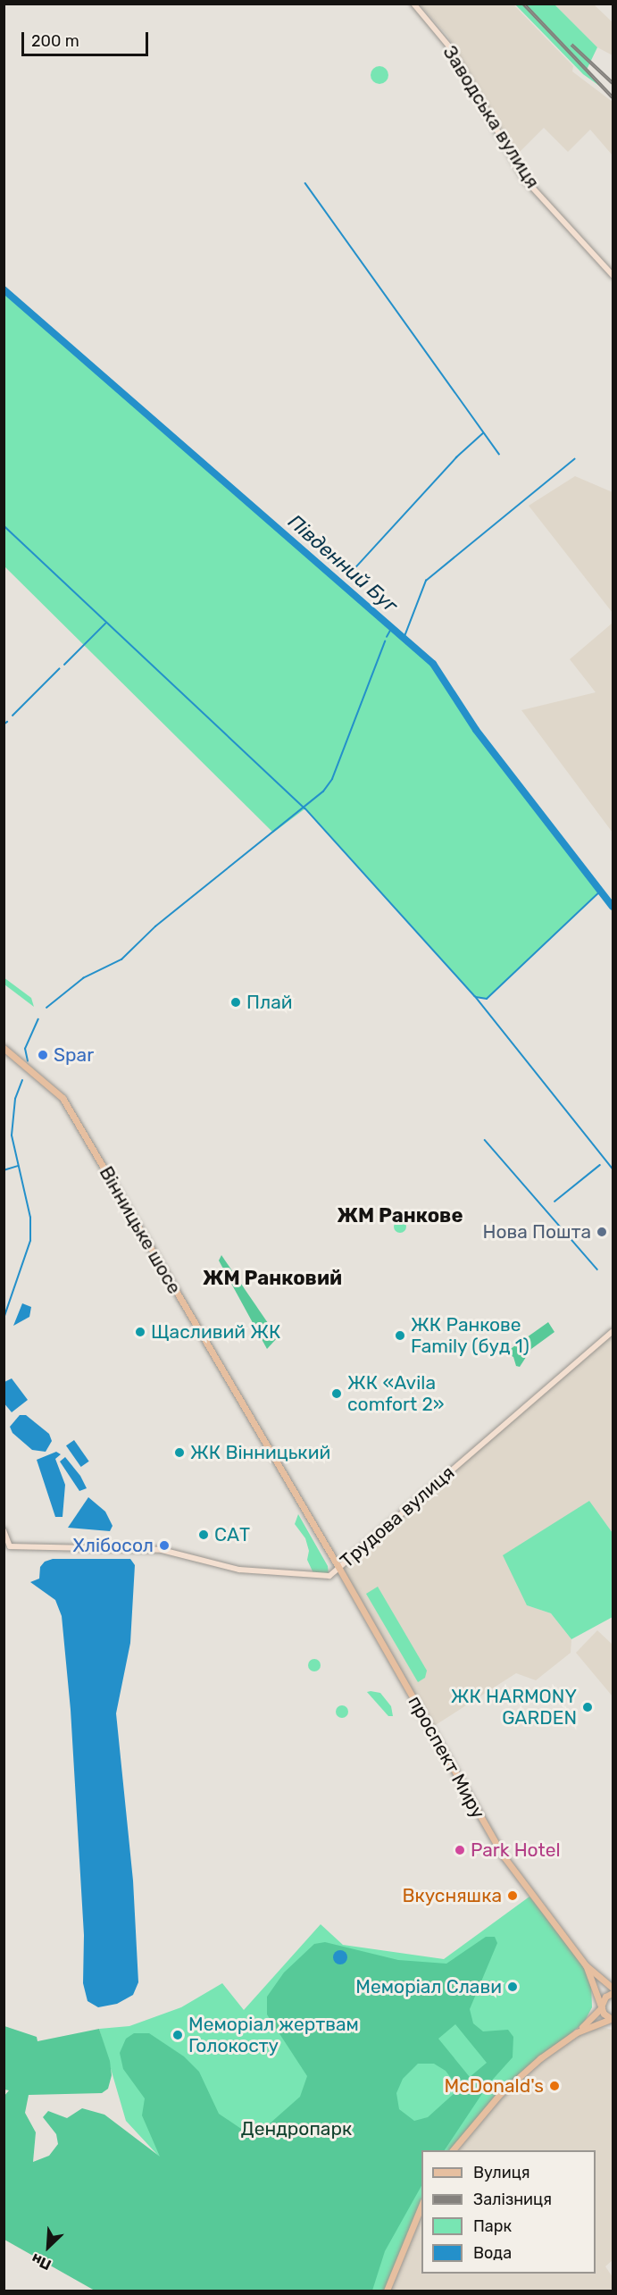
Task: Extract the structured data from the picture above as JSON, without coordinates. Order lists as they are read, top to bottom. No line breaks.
{"streets":{"main road":["Вінницьке шосе","проспект Миру"],"street":["Заводська вулиця","Трудова вулиця"]},"crossings":[["Вінницьке шосе","Трудова вулиця"],["Вінницьке шосе","проспект Миру"],["Трудова вулиця","проспект Миру"]],"districts":["ЖМ Ранкове","ЖМ Ранковий"],"water":["Південний Буг"],"parks":["Дендропарк"],"places":["Плай","Spar","Нова Пошта","Щасливий ЖК","ЖК Ранкове Family (буд 1)","ЖК «Avila comfort 2»","ЖК Вінницький","САТ","Хлібосол","ЖК HARMONY GARDEN","Park Hotel","Вкусняшка","Меморіал Слави","Меморіал жертвам Голокосту","McDonald's"],"legend":["Вулиця","Залізниця","Парк","Вода"],"scale_bar":"200 m","north":"bottom left"}
